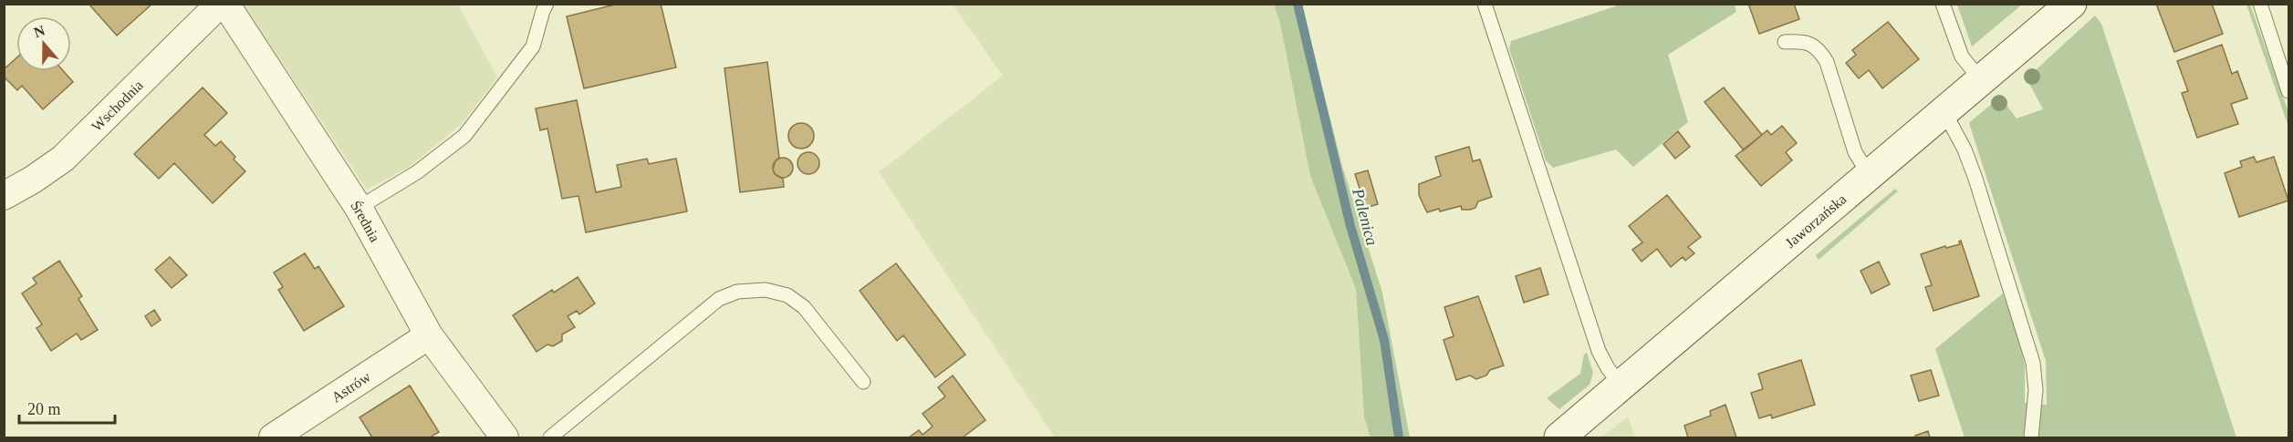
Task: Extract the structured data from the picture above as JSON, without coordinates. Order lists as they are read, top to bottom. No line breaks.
{"streets":{"street":["Wschodnia","Średnia","Jaworzańska","Astrów"]},"crossings":[["Średnia","Astrów"]],"water":["Palenica"],"scale_bar":"20 m","north":"top"}
